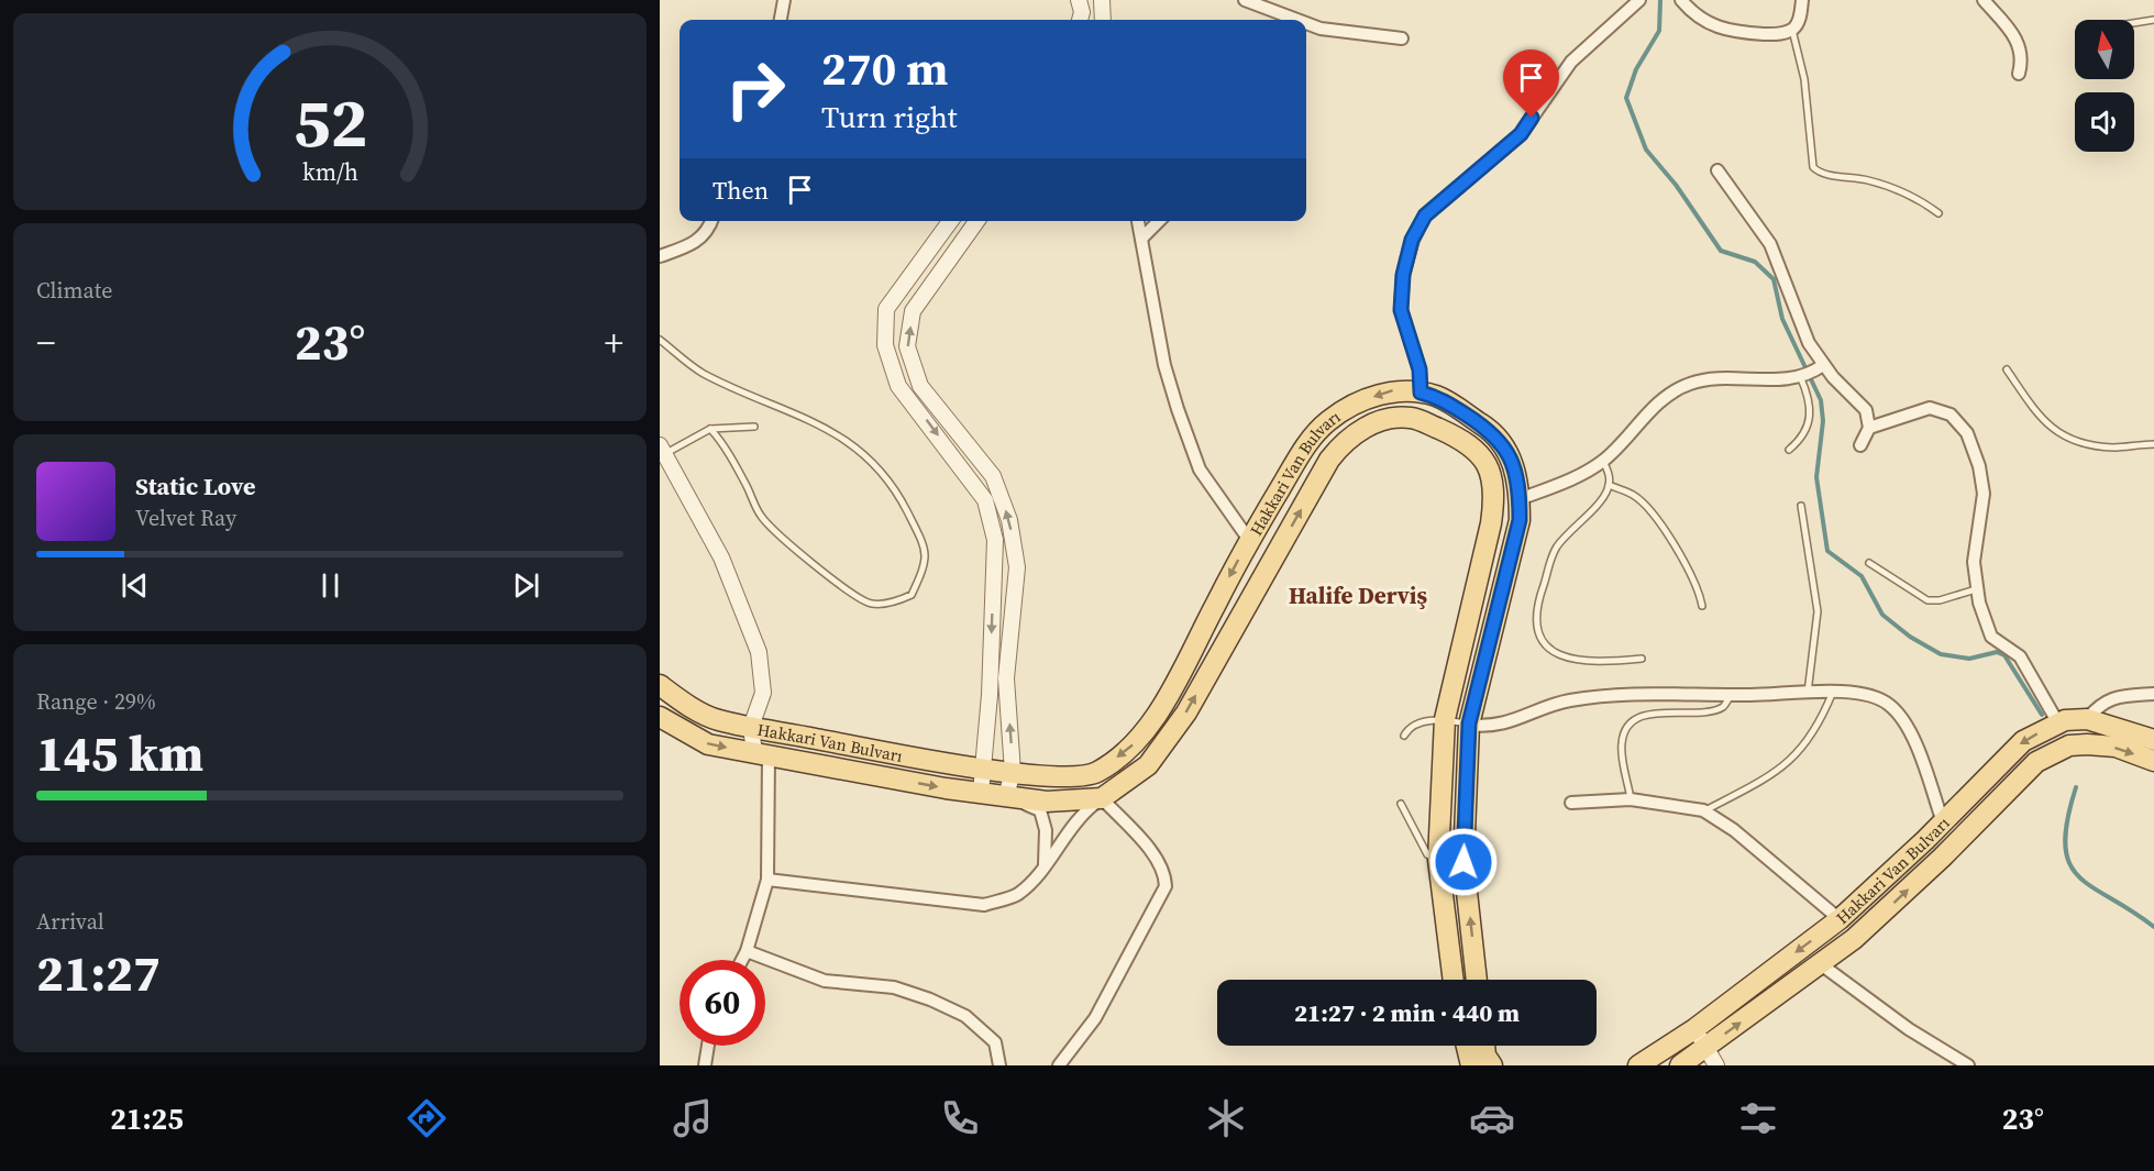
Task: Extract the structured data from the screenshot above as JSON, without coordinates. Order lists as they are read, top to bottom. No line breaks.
{"streets":{"main road":["Hakkari Van Bulvarı"]},"districts":["Halife Derviş"],"north":"top","page":{"turn":["270 m","Turn right"],"then":"Then","tile":["Climate",["Range · 29%","145 km"],["Arrival","21:27"]],"heat":["−","23°","+"],"song":["Static Love","Velvet Ray"],"limit":"60","trip":"21:27 · 2 min · 440 m","tabs":["21:25","23°"],"gauge":["52","km/h"]}}
